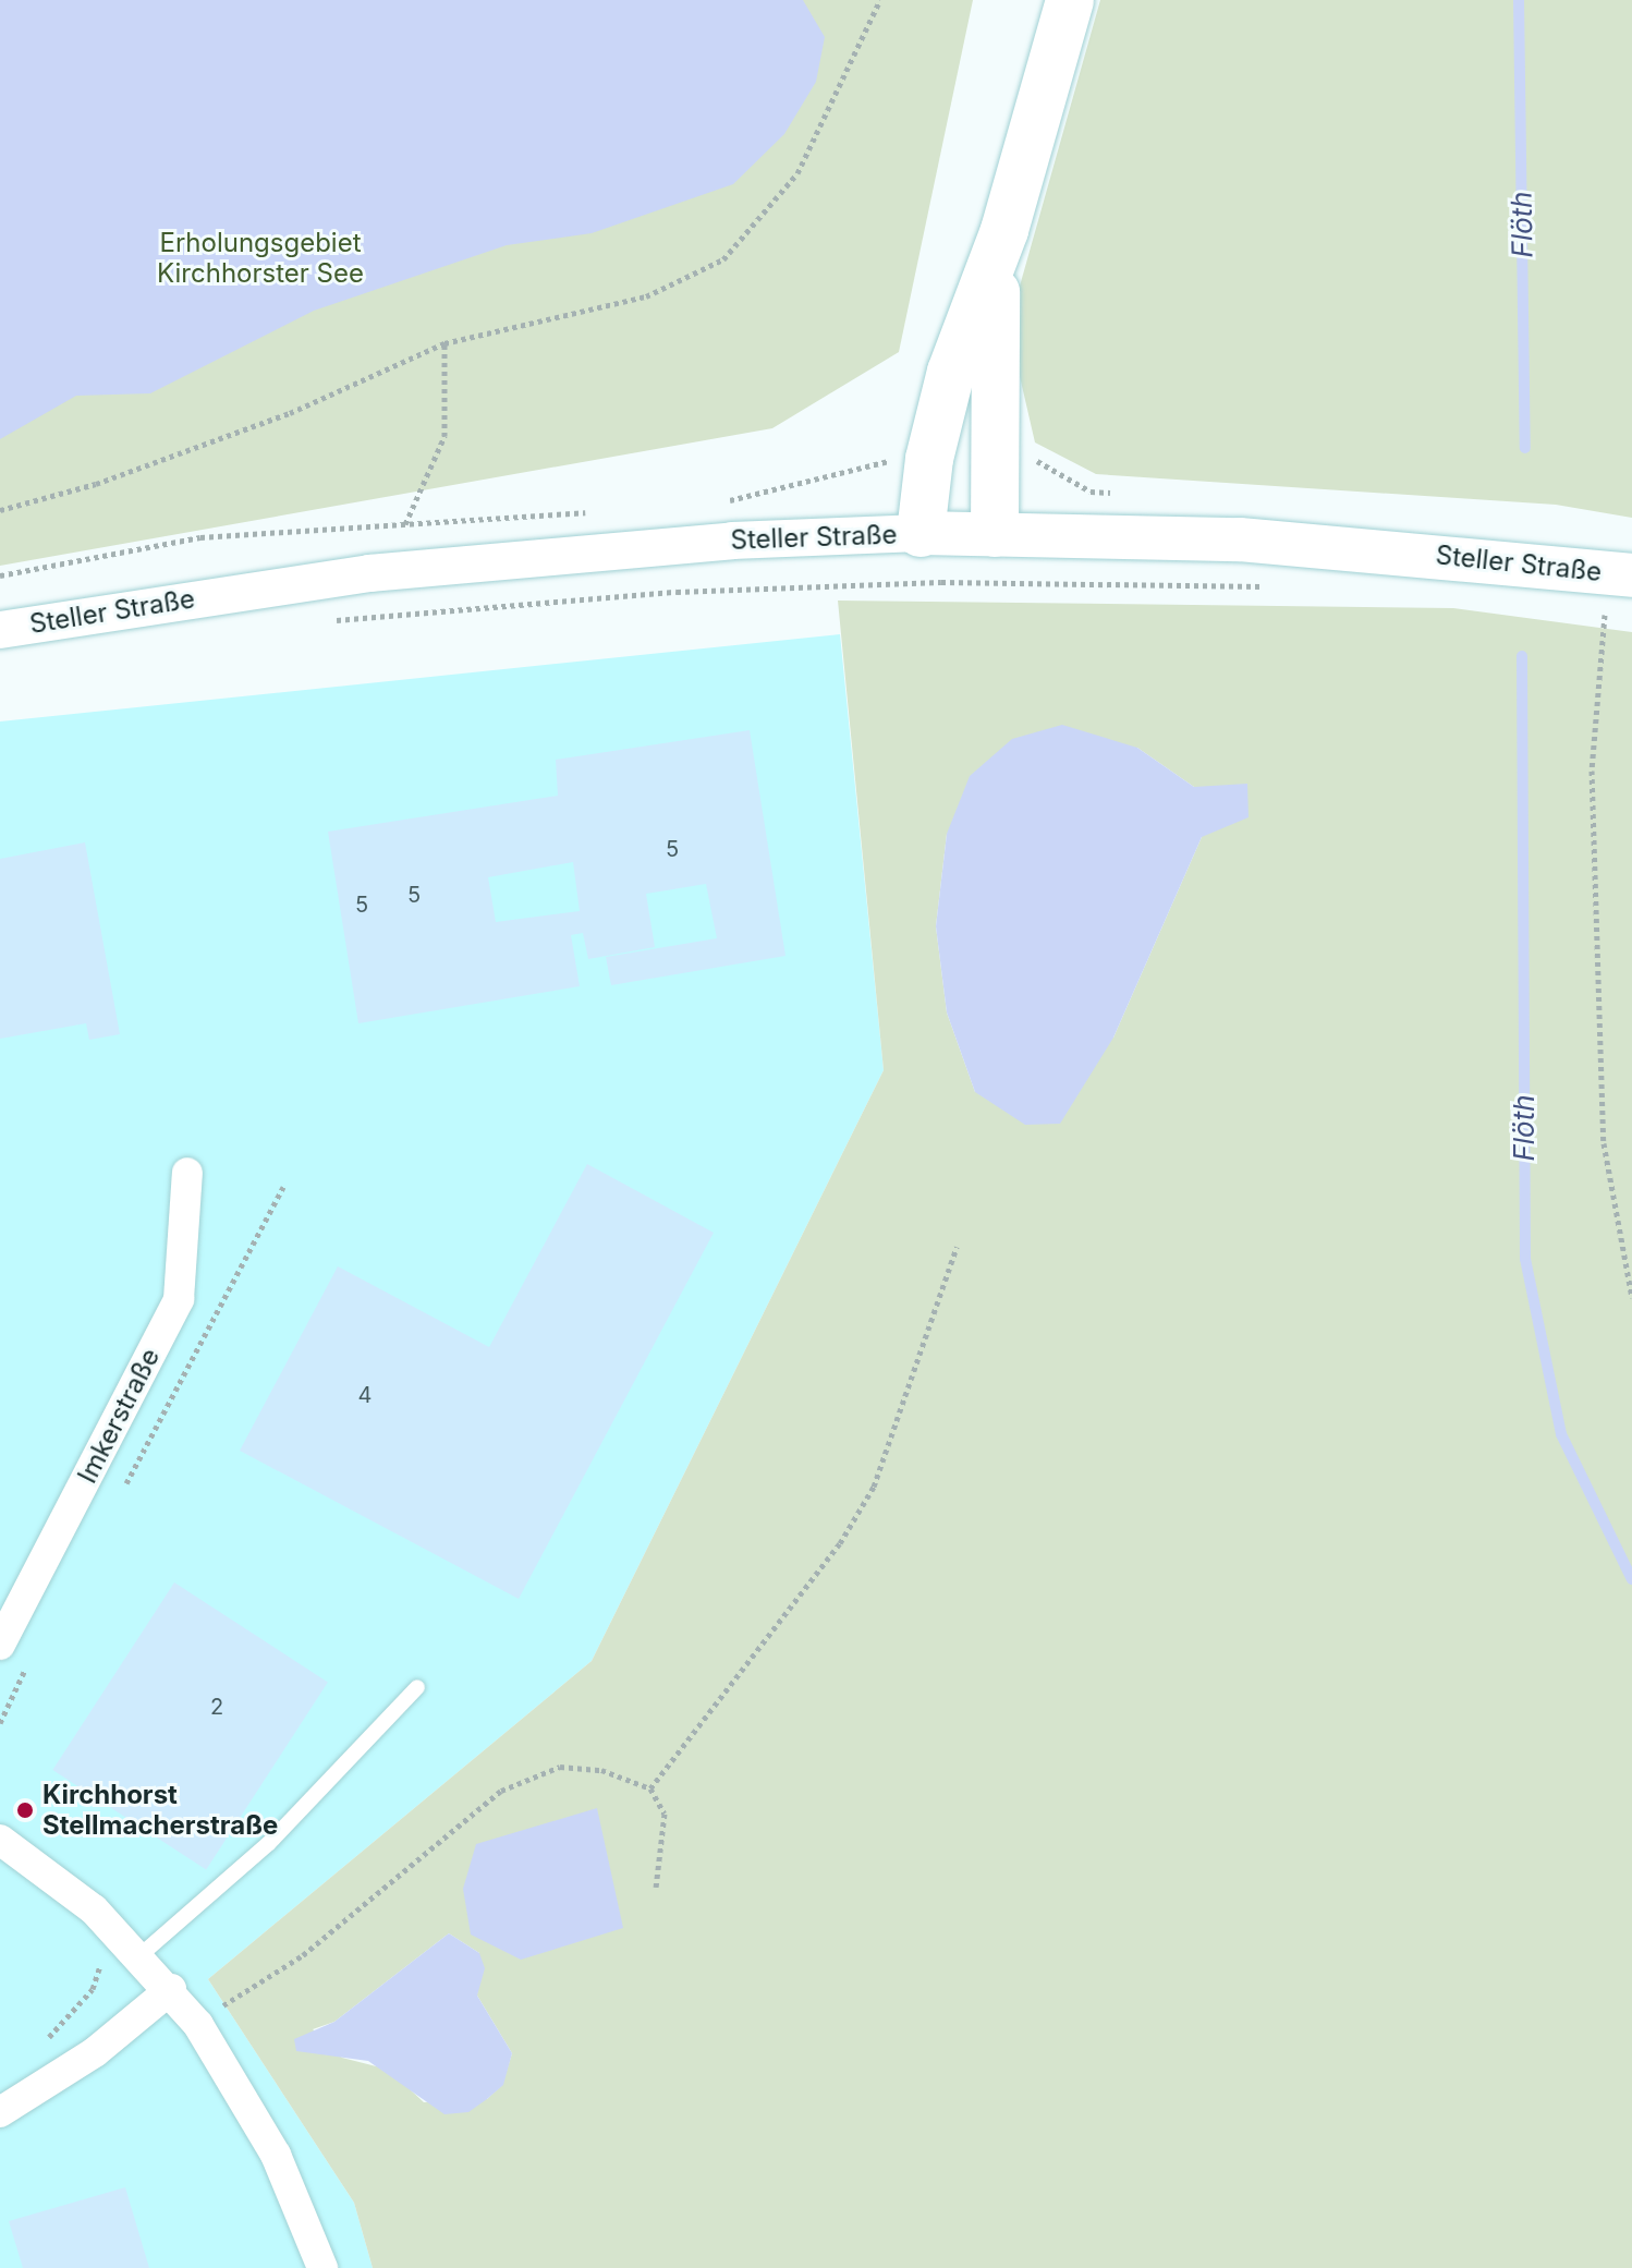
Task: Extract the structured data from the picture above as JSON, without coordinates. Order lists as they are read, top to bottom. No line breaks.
{"streets":{"main road":["Steller Straße"],"street":["Imkerstraße"]},"water":["Flöth"],"parks":["Erholungsgebiet Kirchhorster See"],"places":["Kirchhorst Stellmacherstraße"],"house_numbers":["5","5","5","4","2"]}
